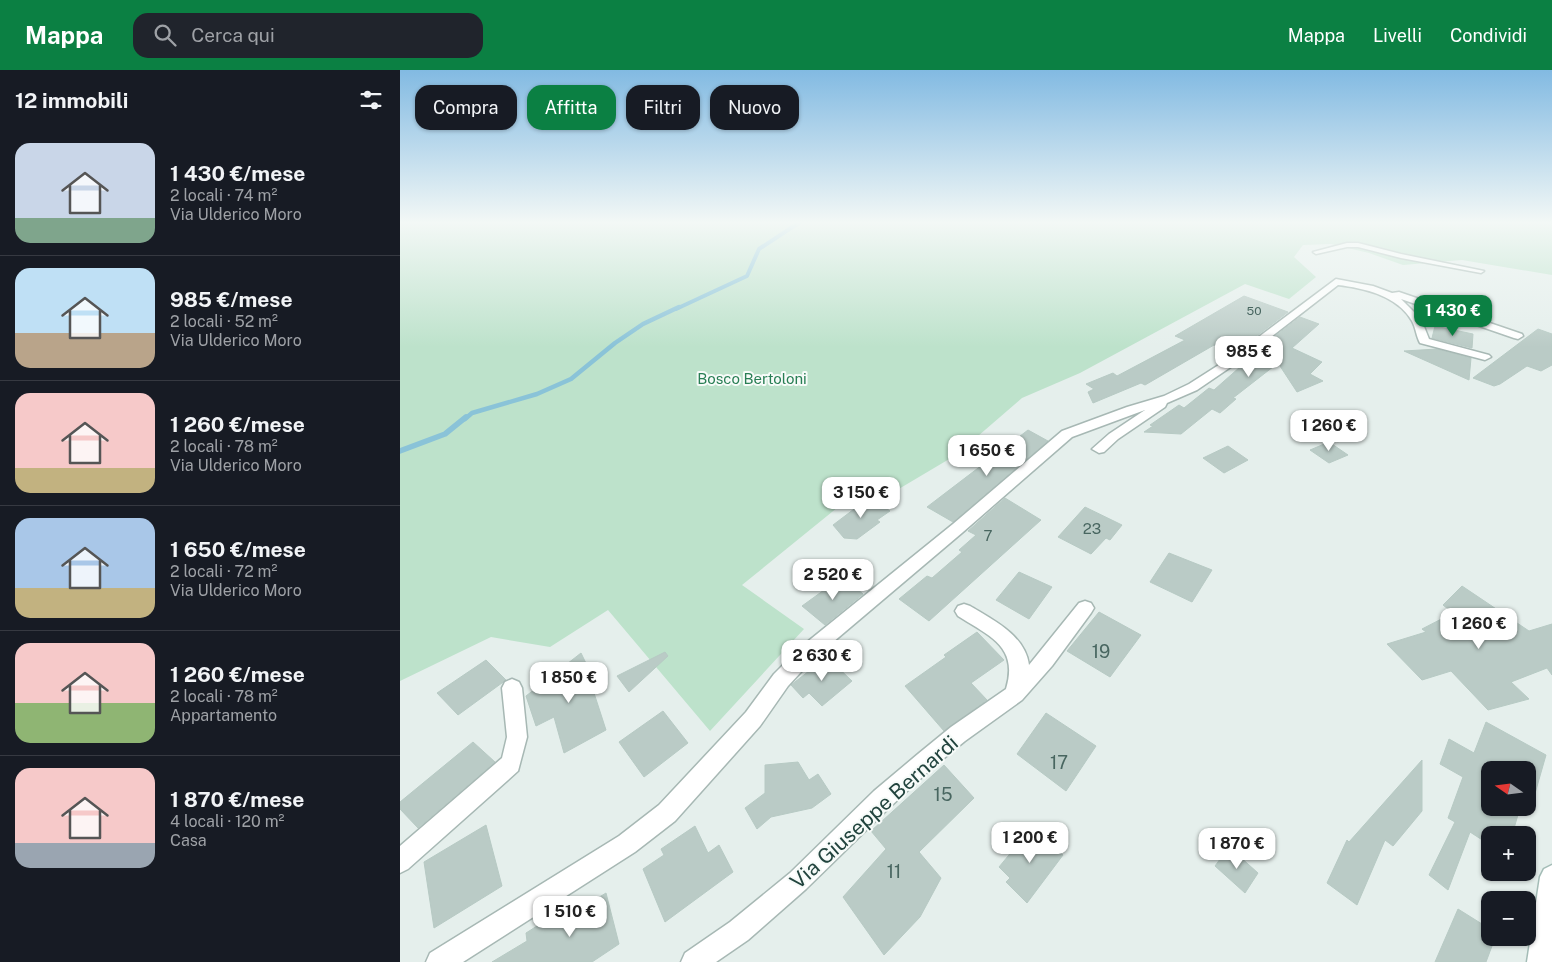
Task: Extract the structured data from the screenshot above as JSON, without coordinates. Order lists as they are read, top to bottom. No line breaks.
{"streets":{"street":["Via Giuseppe Bernardi"]},"parks":["Bosco Bertoloni"],"house_numbers":["50","23","7","19","17","15","11"],"north":"left","page":{"header":"Mappa","search":"Cerca qui","nav":["Mappa","Livelli","Condividi"],"heading":"12 immobili","chip":["Compra","Affitta","Filtri","Nuovo"],"list":[{"name":"1 430 €/mese","note":"2 locali · 74 m² · Via Ulderico Moro"},{"name":"985 €/mese","note":"2 locali · 52 m² · Via Ulderico Moro"},{"name":"1 260 €/mese","note":"2 locali · 78 m² · Via Ulderico Moro"},{"name":"1 650 €/mese","note":"2 locali · 72 m² · Via Ulderico Moro"},{"name":"1 260 €/mese","note":"2 locali · 78 m² · Appartamento"},{"name":"1 870 €/mese","note":"4 locali · 120 m² · Casa"}],"price":["1 430 €","985 €","1 260 €","1 650 €","3 150 €","2 520 €","1 260 €","2 630 €","1 850 €","1 200 €","1 870 €","1 510 €"],"map_buttons":["+","−"]}}
